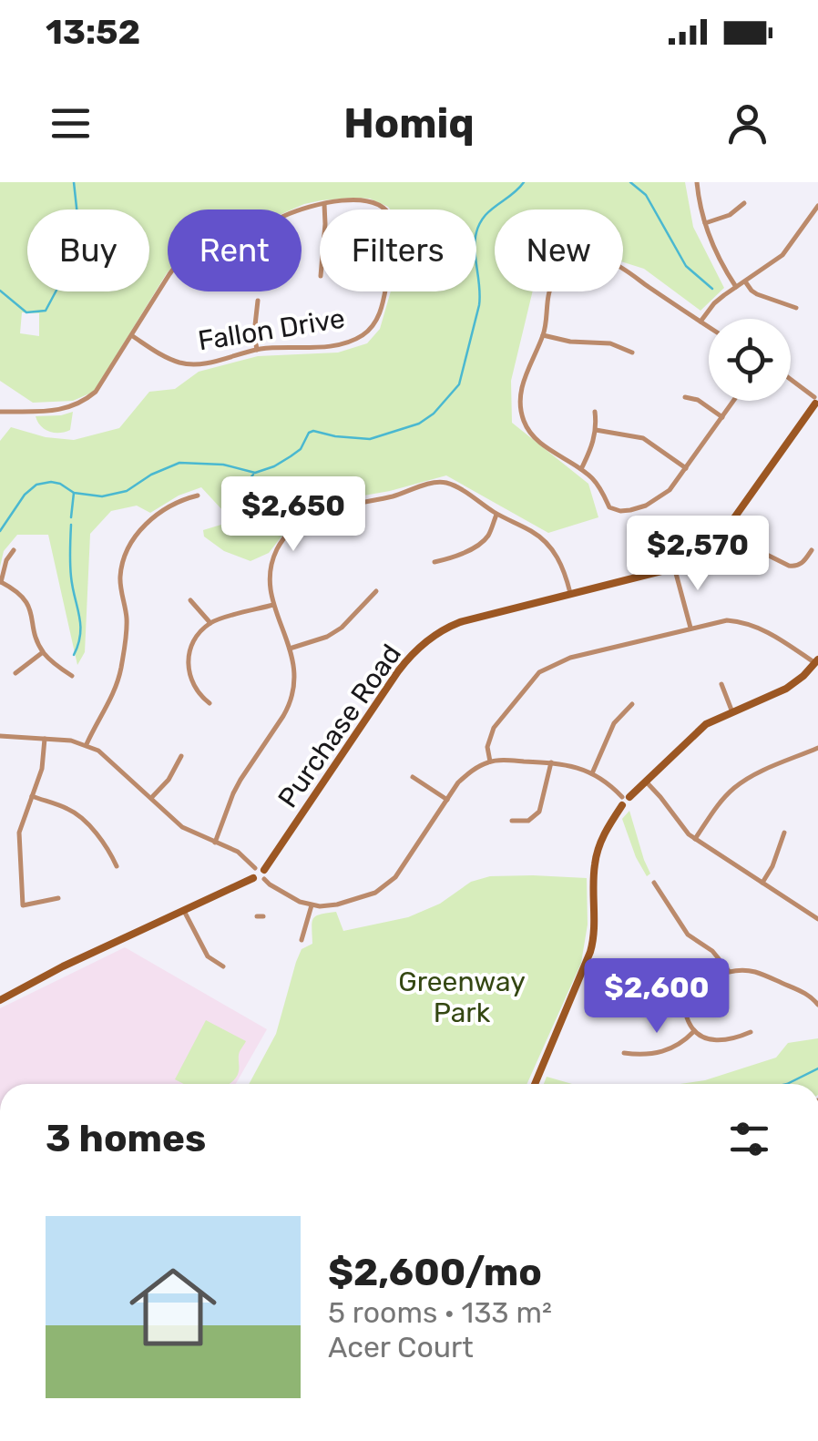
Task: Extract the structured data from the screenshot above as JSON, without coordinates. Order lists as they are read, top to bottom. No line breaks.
{"streets":{"main road":["Purchase Road"],"street":["Fallon Drive"]},"parks":["Greenway Park"],"page":{"status":"13:52","header":"Homiq","chip":["Buy","Rent","Filters","New"],"price":["$2,650","$2,570","$2,600"],"heading":"3 homes","list":[{"name":"$2,600/mo","note":"5 rooms · 133 m² · Acer Court"}]}}
